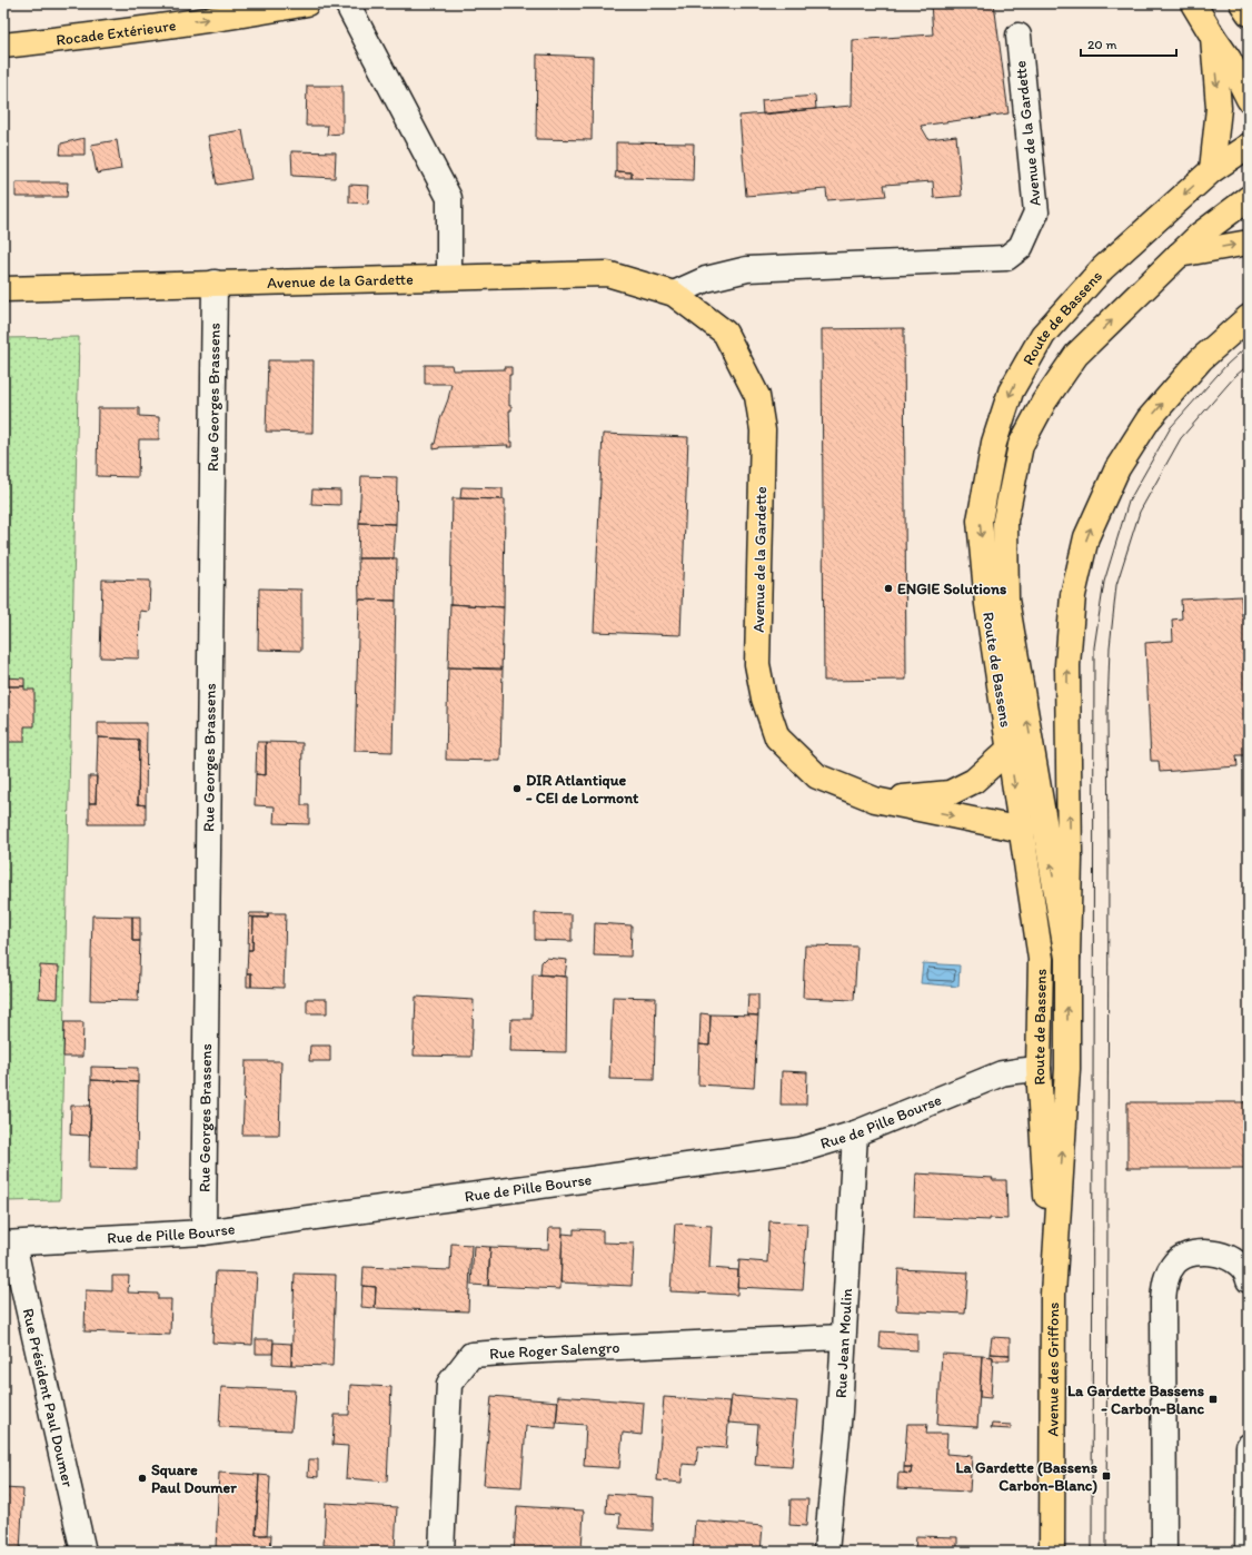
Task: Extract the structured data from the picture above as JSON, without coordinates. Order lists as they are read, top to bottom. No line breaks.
{"streets":{"main road":["Rocade Extérieure","Avenue de la Gardette","Route de Bassens","Avenue des Griffons"],"street":["Rue Georges Brassens","Rue de Pille Bourse","Rue Jean Moulin","Rue Roger Salengro","Rue Président Paul Doumer"]},"crossings":[["Avenue de la Gardette","Route de Bassens"],["Avenue de la Gardette","Rue Georges Brassens"],["Route de Bassens","Rue de Pille Bourse"],["Route de Bassens","Avenue des Griffons"],["Rue Georges Brassens","Rue de Pille Bourse"],["Rue de Pille Bourse","Rue Jean Moulin"],["Rue de Pille Bourse","Rue Président Paul Doumer"],["Rue Jean Moulin","Rue Roger Salengro"]],"one_way":["Rocade Extérieure"],"places":{"other":["ENGIE Solutions","DIR Atlantique - CEI de Lormont","Square Paul Doumer"],"transit":["La Gardette Bassens - Carbon-Blanc","La Gardette (Bassens Carbon-Blanc)"]},"scale_bar":"20 m"}
